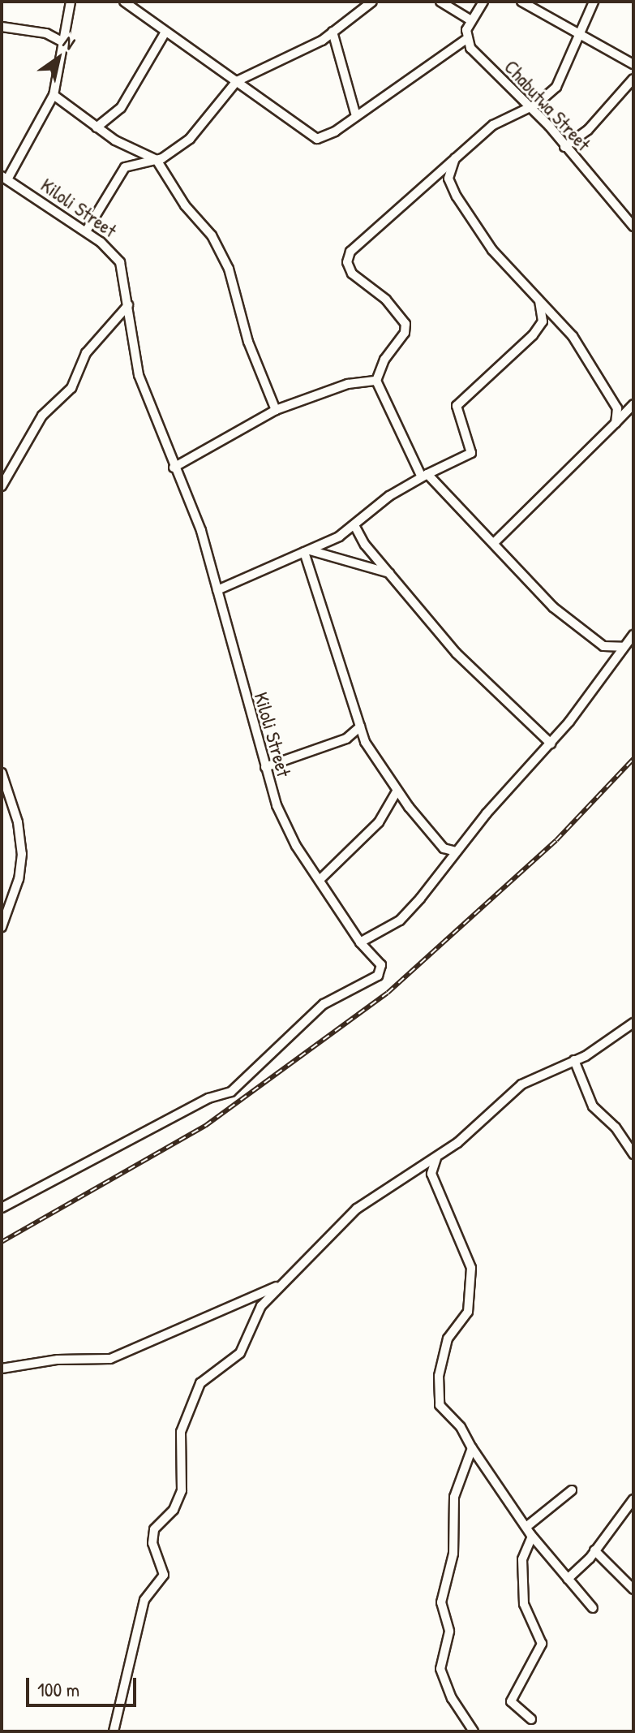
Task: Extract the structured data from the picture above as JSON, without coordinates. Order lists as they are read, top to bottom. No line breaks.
{"streets":{"street":["Chabutwa Street","Kiloli Street"]},"scale_bar":"100 m","north":"top right"}
